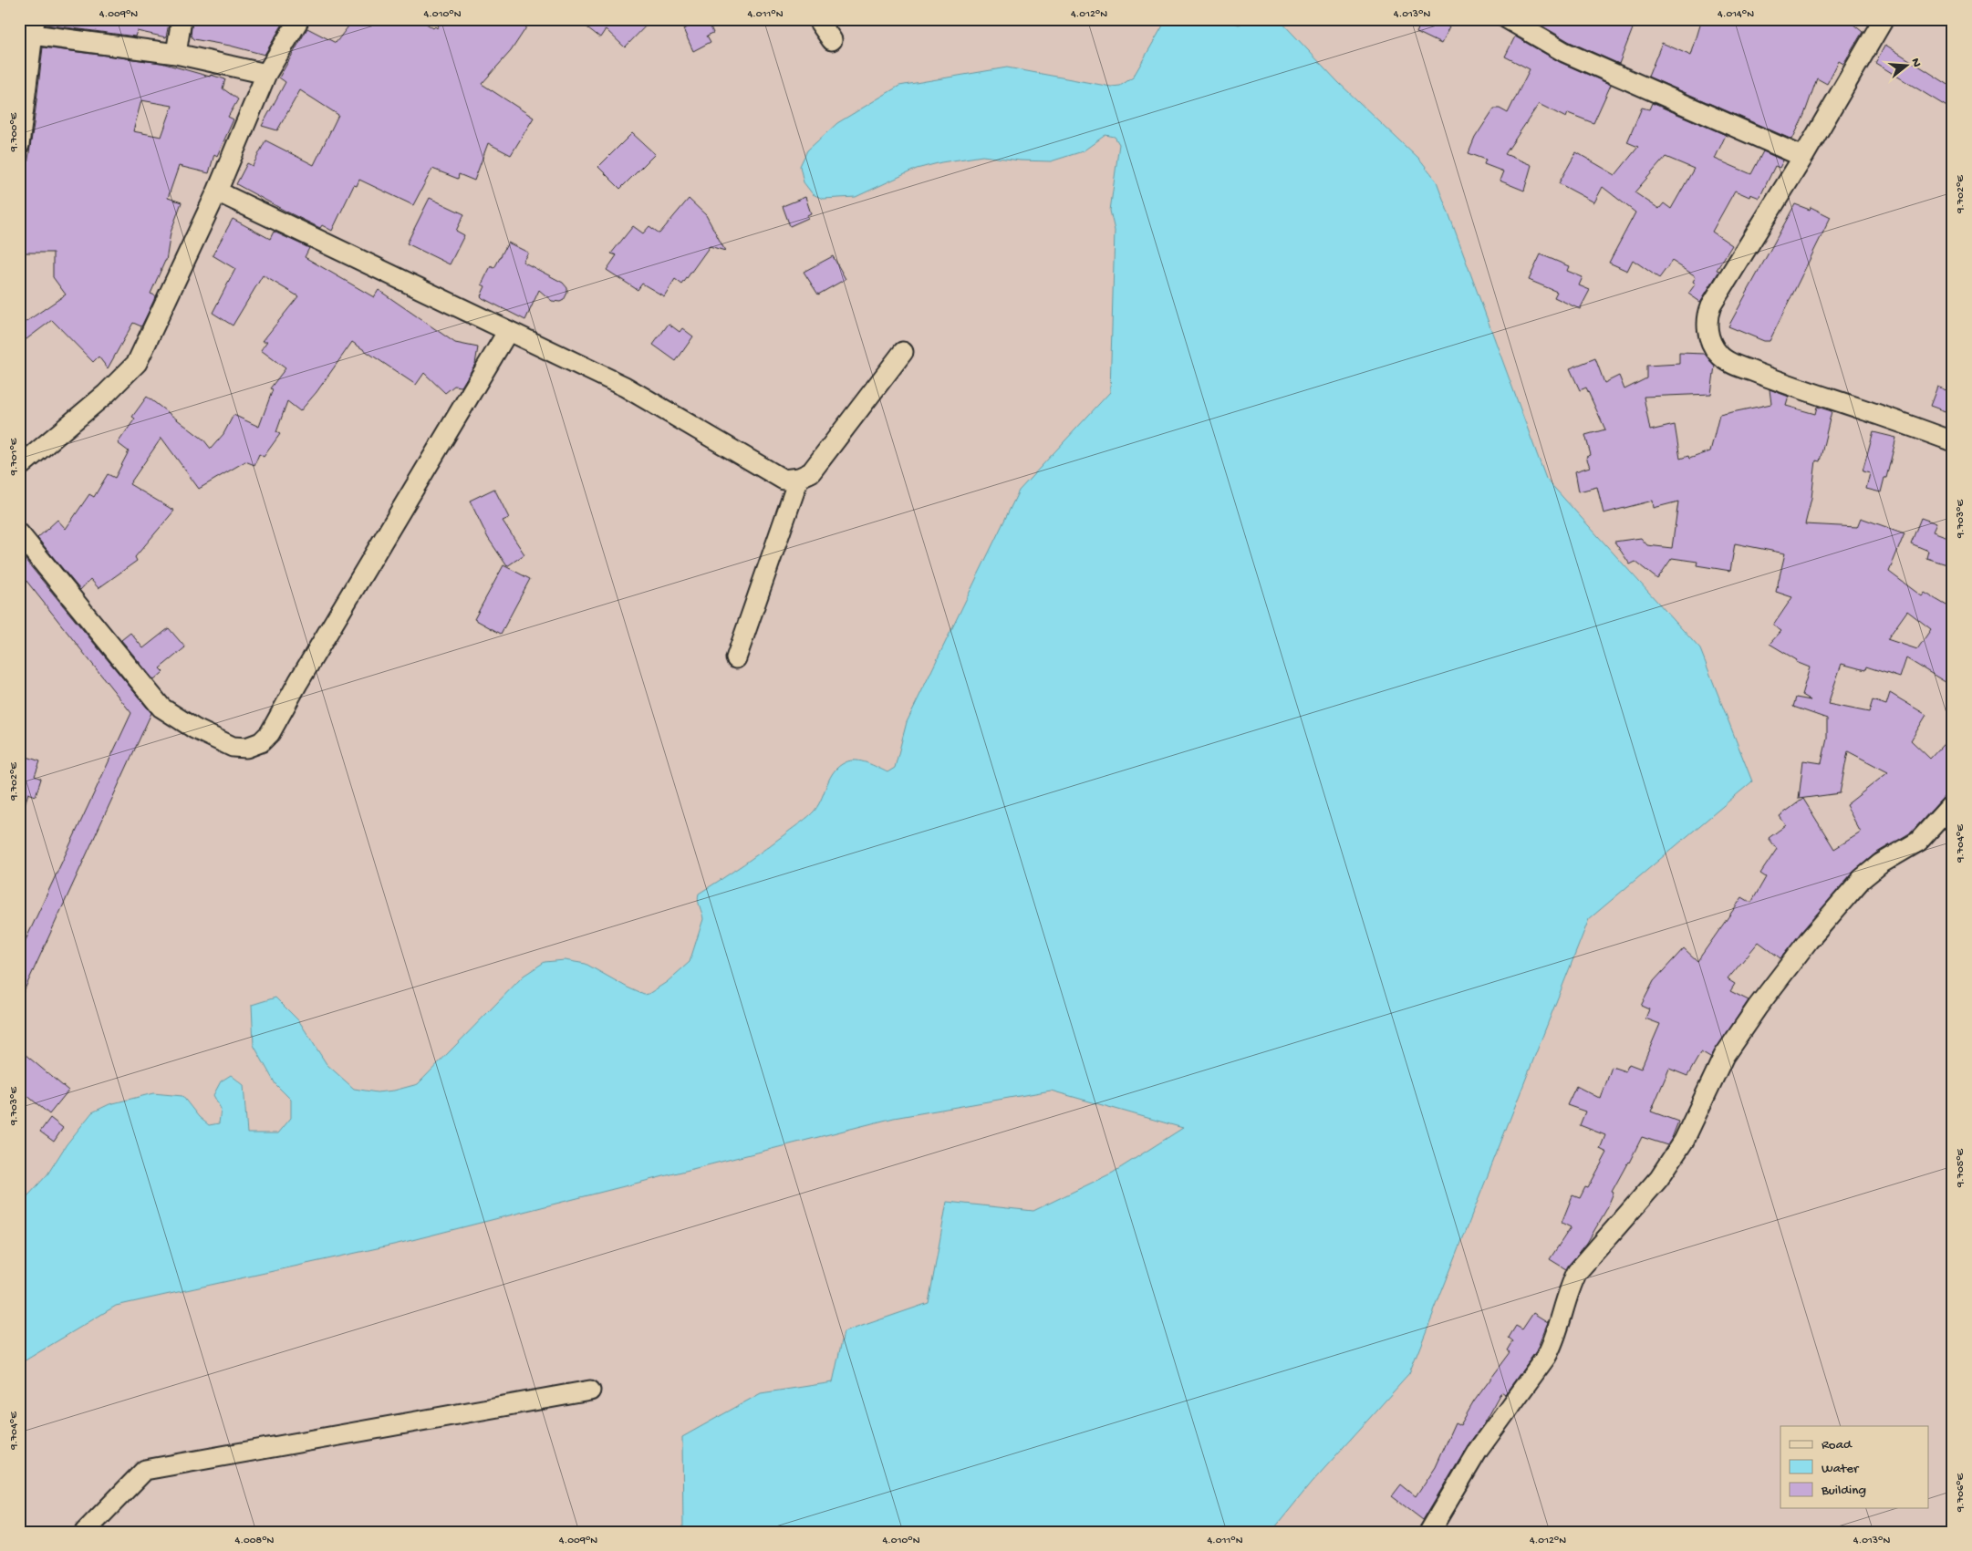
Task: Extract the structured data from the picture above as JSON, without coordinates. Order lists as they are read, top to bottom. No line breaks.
{"legend":["Road","Water","Building"],"north":"right","coordinates":["4.009°N","4.010°N","4.011°N","4.012°N","4.013°N","4.014°N","9.700°E","9.702°E","9.701°E","9.703°E","9.704°E","9.705°E","9.706°E","4.008°N"]}
